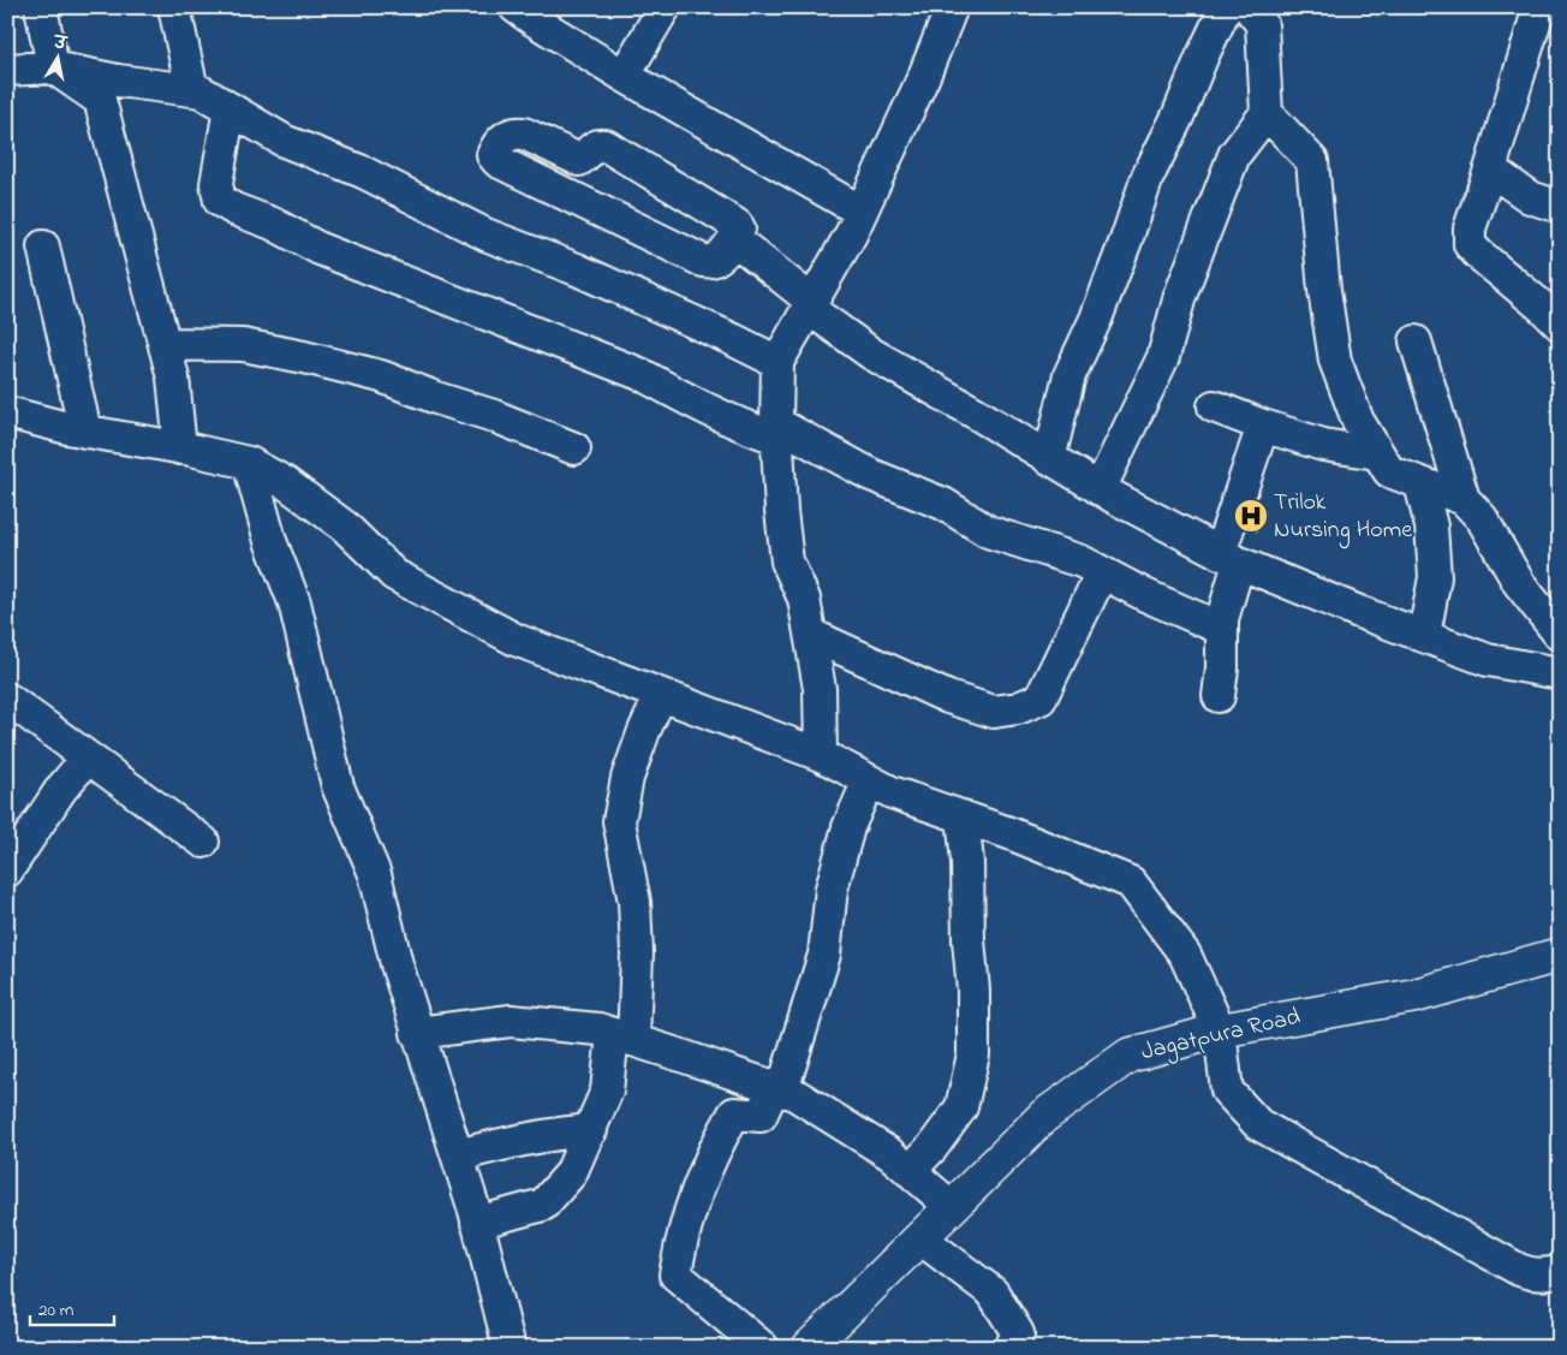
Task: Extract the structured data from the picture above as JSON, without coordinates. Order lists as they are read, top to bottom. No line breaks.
{"streets":{"street":["Jagatpura Road"]},"places":{"hospital":["Trilok Nursing Home"]},"scale_bar":"20 m","north":"top"}
